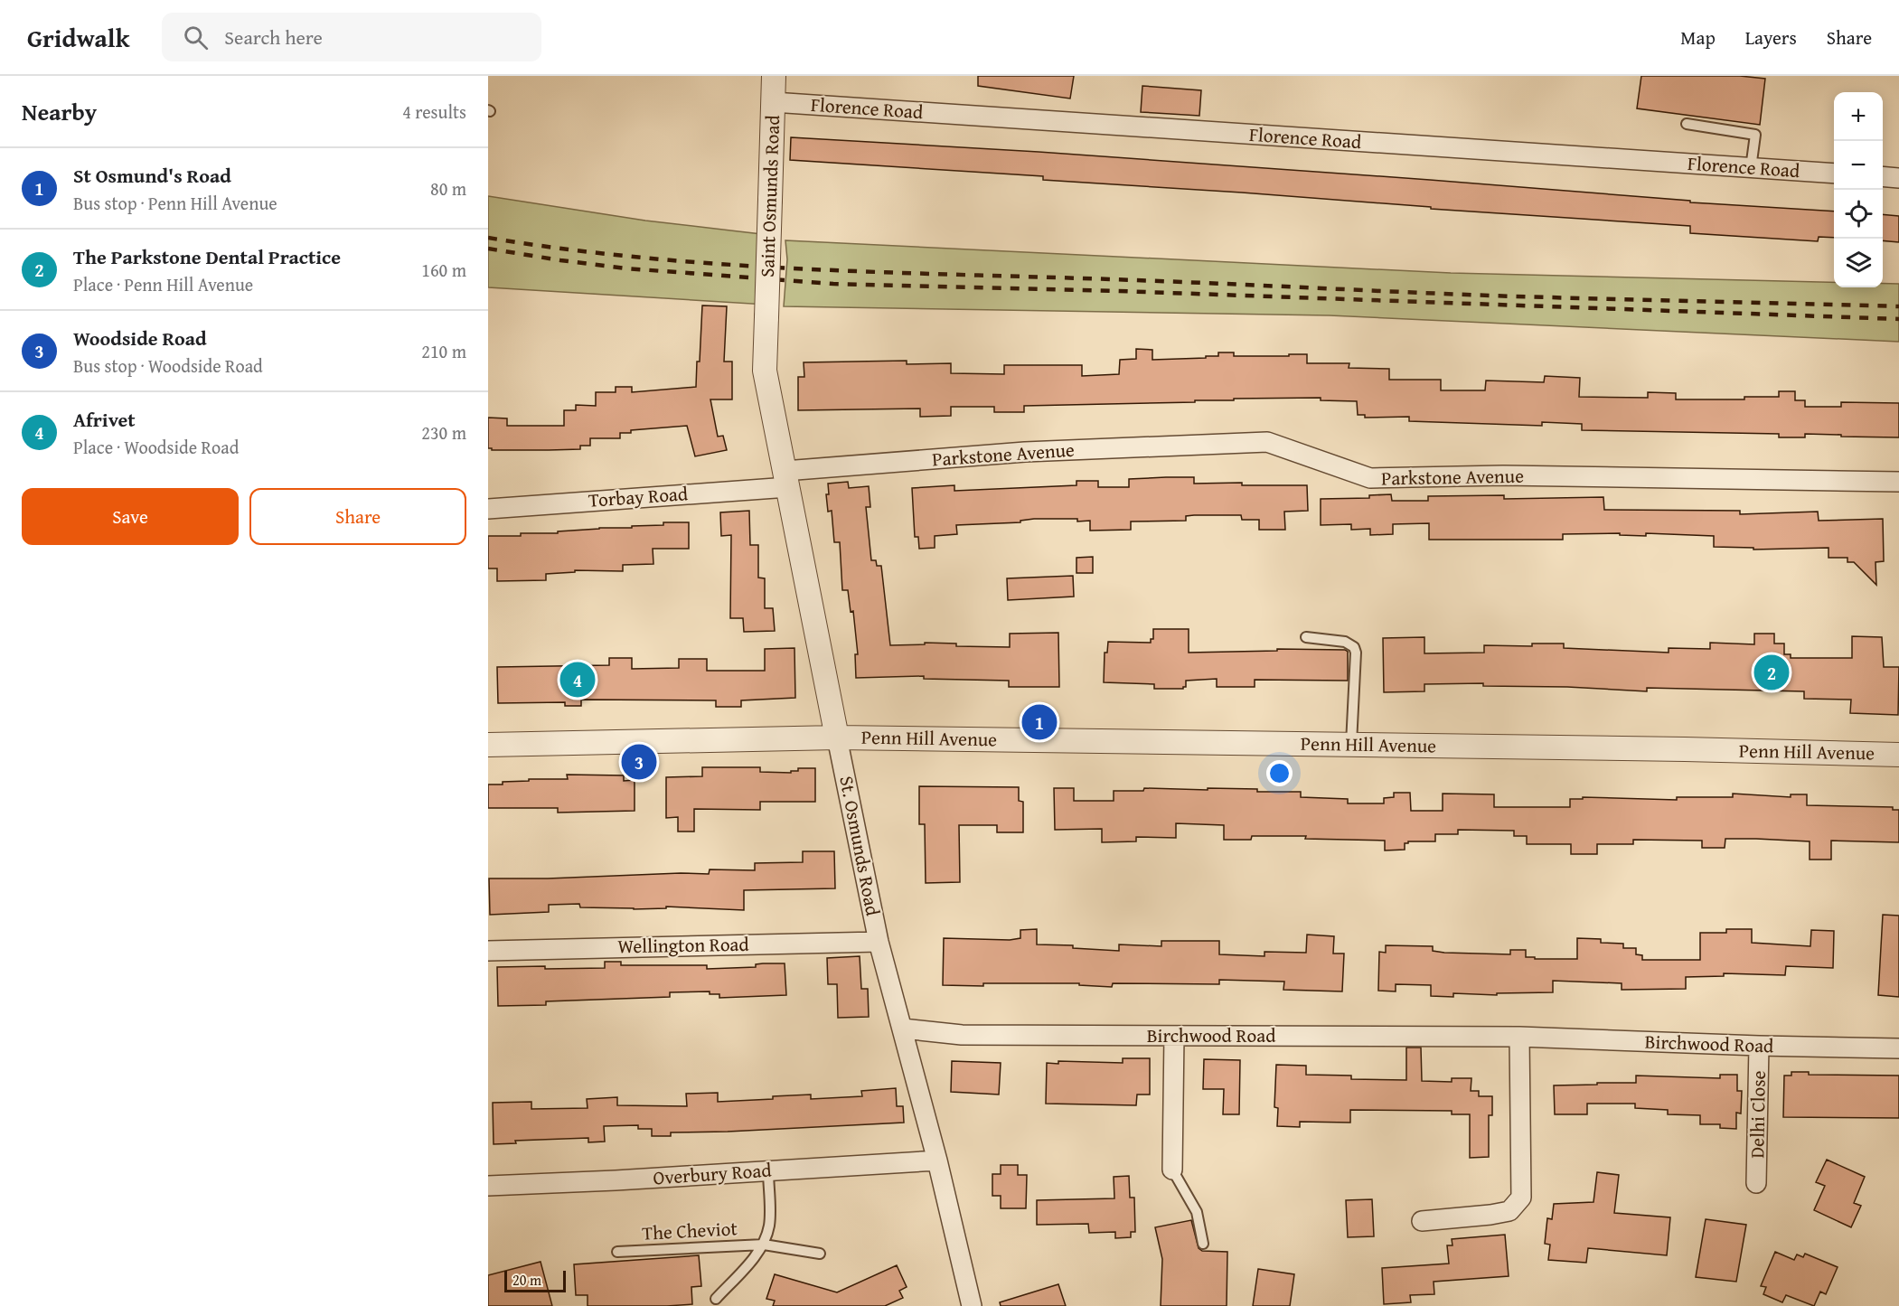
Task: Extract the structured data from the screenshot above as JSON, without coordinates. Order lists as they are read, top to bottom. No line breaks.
{"streets":{"street":["Florence Road","Saint Osmunds Road","Parkstone Avenue","Torbay Road","Penn Hill Avenue","St. Osmunds Road","Wellington Road","Birchwood Road","Delhi Close","Overbury Road"],"lane":["The Cheviot"]},"crossings":[["Florence Road","Saint Osmunds Road"],["Saint Osmunds Road","St. Osmunds Road"],["Parkstone Avenue","Torbay Road"],["Parkstone Avenue","St. Osmunds Road"],["Torbay Road","St. Osmunds Road"],["Penn Hill Avenue","St. Osmunds Road"],["St. Osmunds Road","Wellington Road"],["St. Osmunds Road","Birchwood Road"],["St. Osmunds Road","Overbury Road"],["Birchwood Road","Delhi Close"],["Overbury Road","The Cheviot"]],"scale_bar":"20 m","page":{"header":"Gridwalk","search":"Search here","nav":["Map","Layers","Share"],"heading":["Nearby","4 results"],"map_buttons":["+","−"],"list":[{"mark":"1","name":"St Osmund's Road","note":"Bus stop · Penn Hill Avenue","value":"80 m"},{"mark":"2","name":"The Parkstone Dental Practice","note":"Place · Penn Hill Avenue","value":"160 m"},{"mark":"3","name":"Woodside Road","note":"Bus stop · Woodside Road","value":"210 m"},{"mark":"4","name":"Afrivet","note":"Place · Woodside Road","value":"230 m"}],"buttons":["Save","Share"],"pins":["2","4","1","3"],"scale":"20 m"}}
